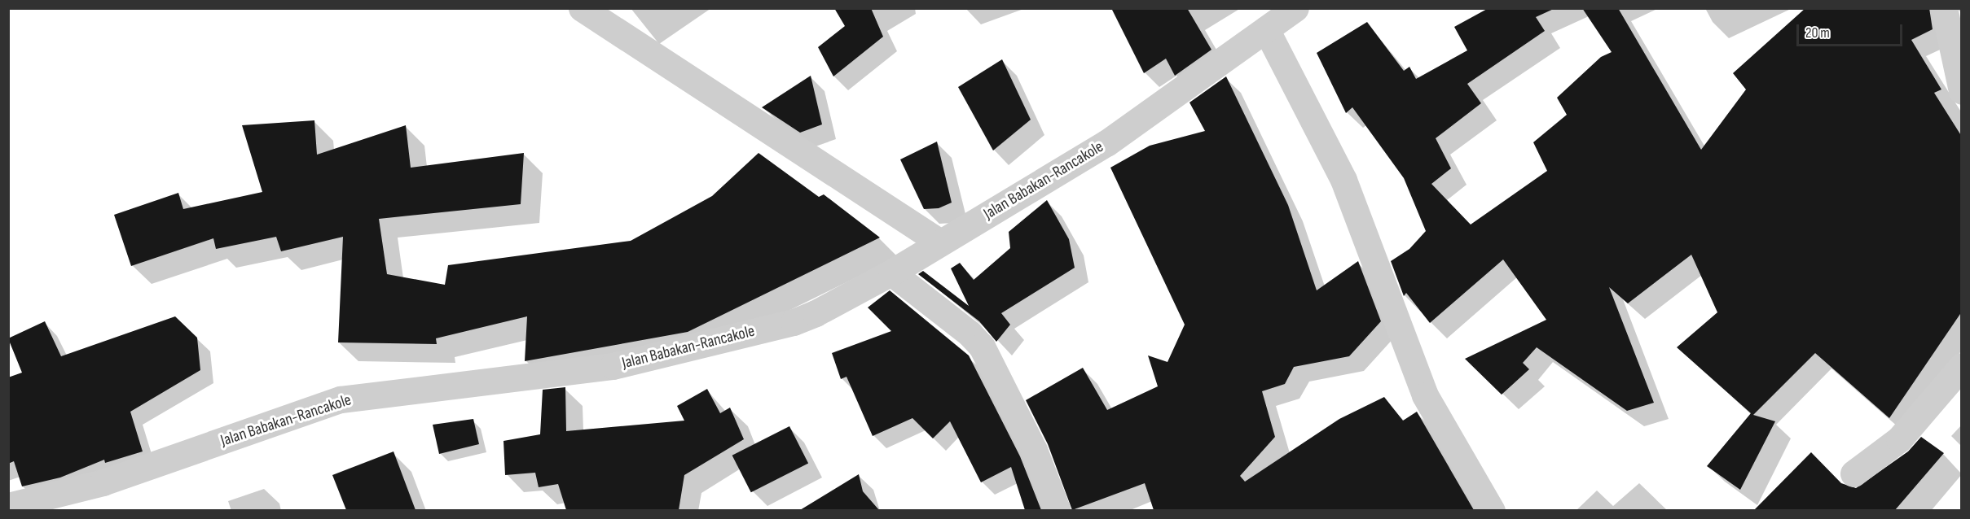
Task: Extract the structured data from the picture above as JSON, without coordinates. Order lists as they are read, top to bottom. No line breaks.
{"streets":{"street":["Jalan Babakan-Rancakole"]},"scale_bar":"20 m"}
